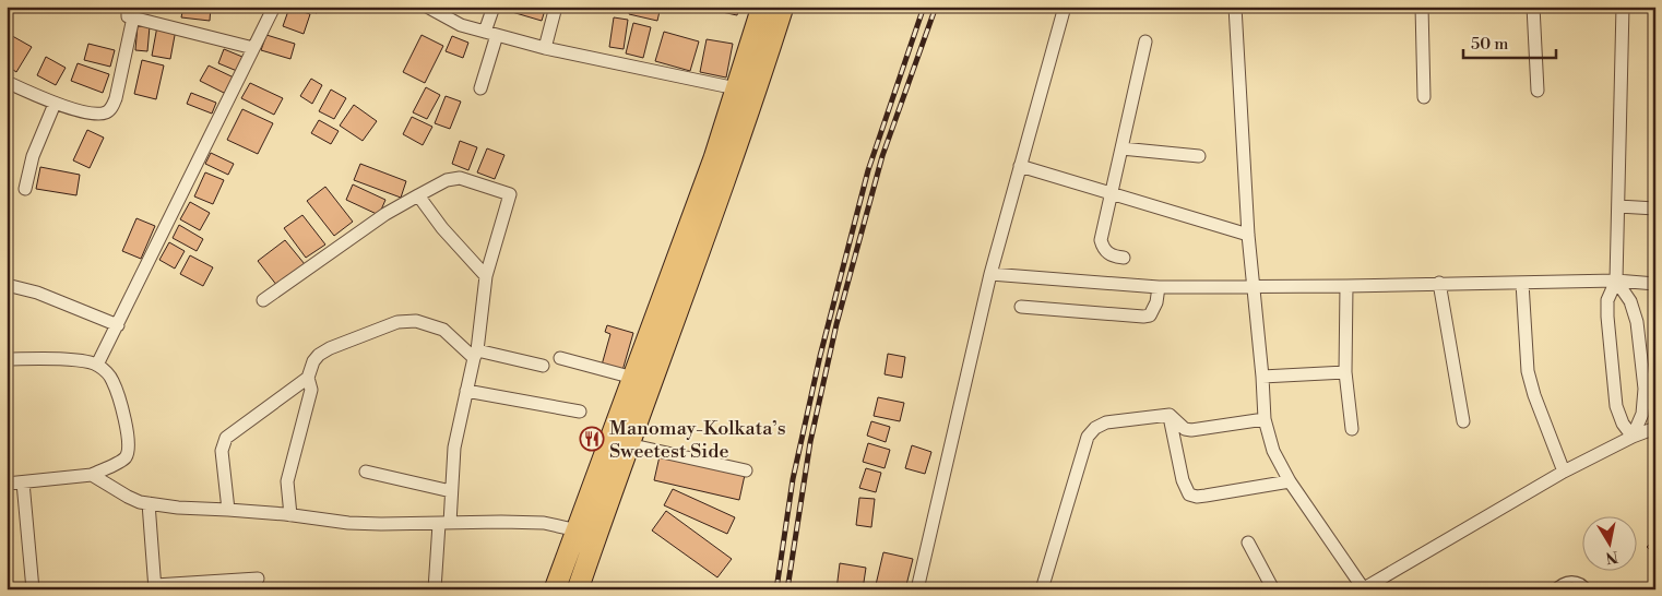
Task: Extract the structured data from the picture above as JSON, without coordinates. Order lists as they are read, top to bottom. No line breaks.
{"places":{"restaurant":["Manomay-Kolkata’s Sweetest Side"]},"scale_bar":"50 m","north":"bottom"}
